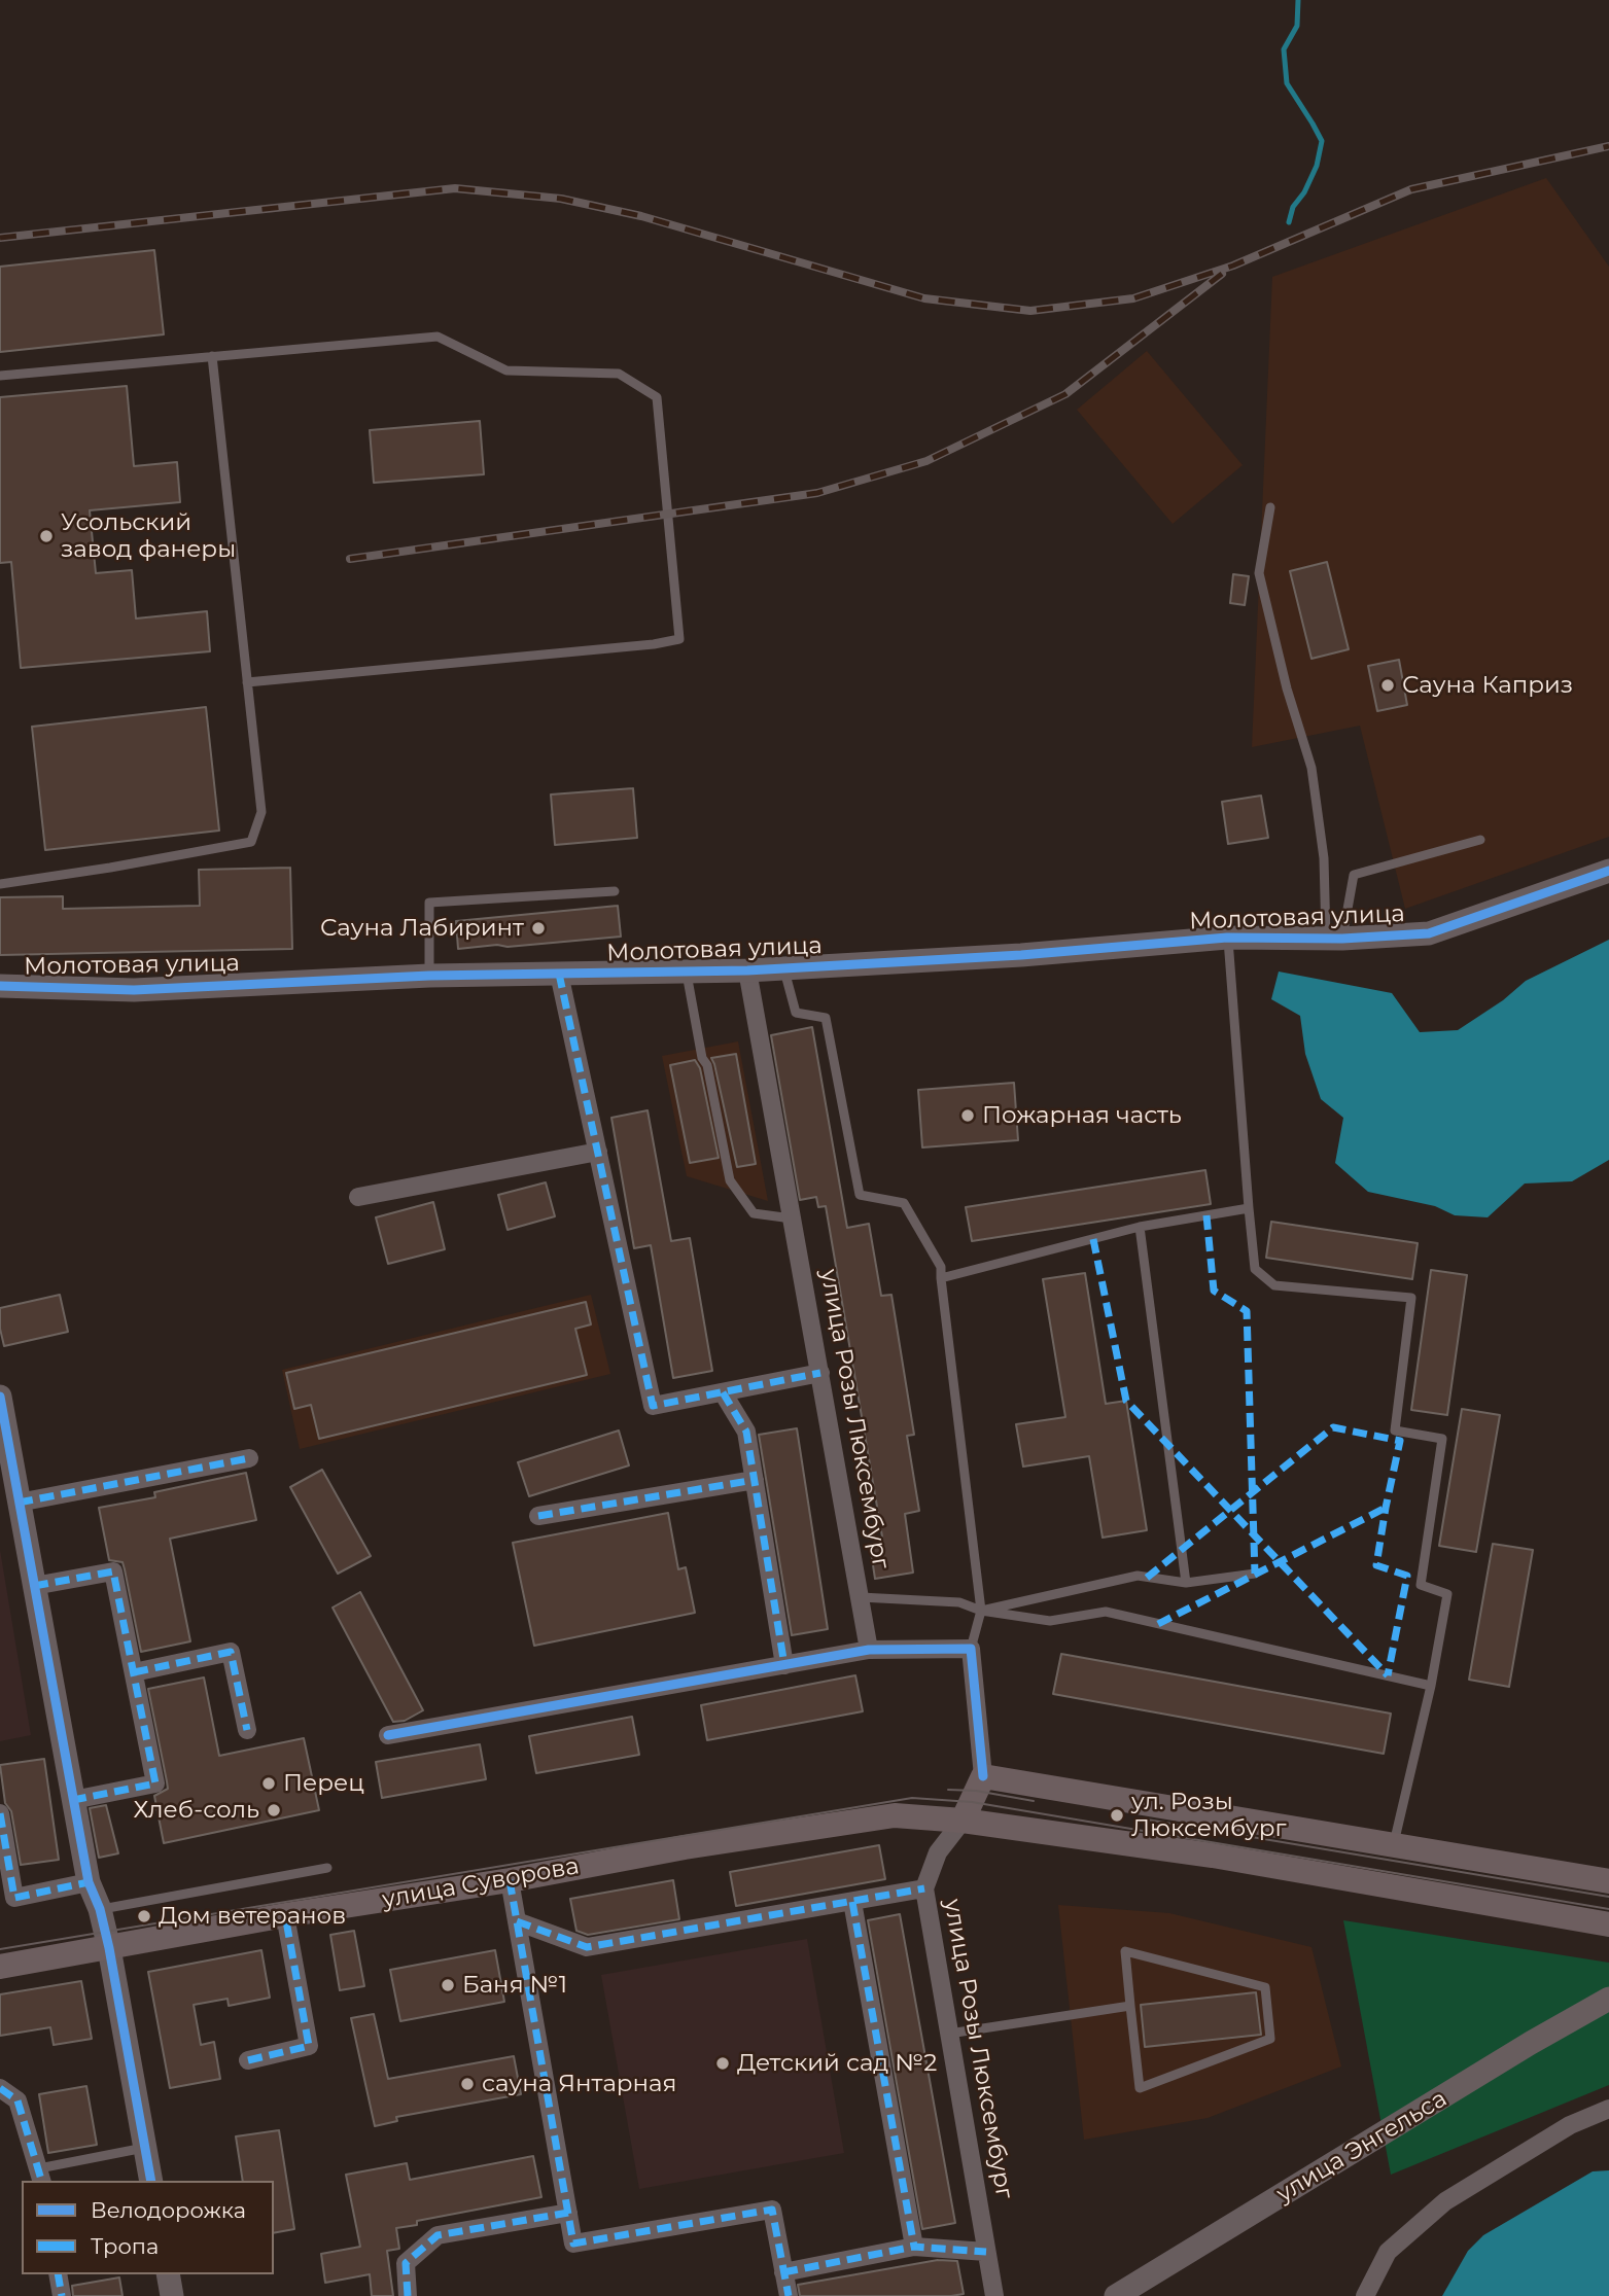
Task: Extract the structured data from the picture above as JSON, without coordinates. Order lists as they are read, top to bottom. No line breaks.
{"streets":{"main road":["улица Суворова"],"street":["Молотовая улица","улица Розы Люксембург","улица Энгельса"]},"crossings":[["Молотовая улица","улица Розы Люксембург"],["улица Розы Люксембург","улица Суворова"]],"places":["Усольский завод фанеры","Сауна Каприз","Сауна Лабиринт","Пожарная часть","Перец","Хлеб-соль","ул. Розы Люксембург","Дом ветеранов","Баня №1","Детский сад №2","сауна Янтарная"],"legend":["Велодорожка","Тропа"]}
